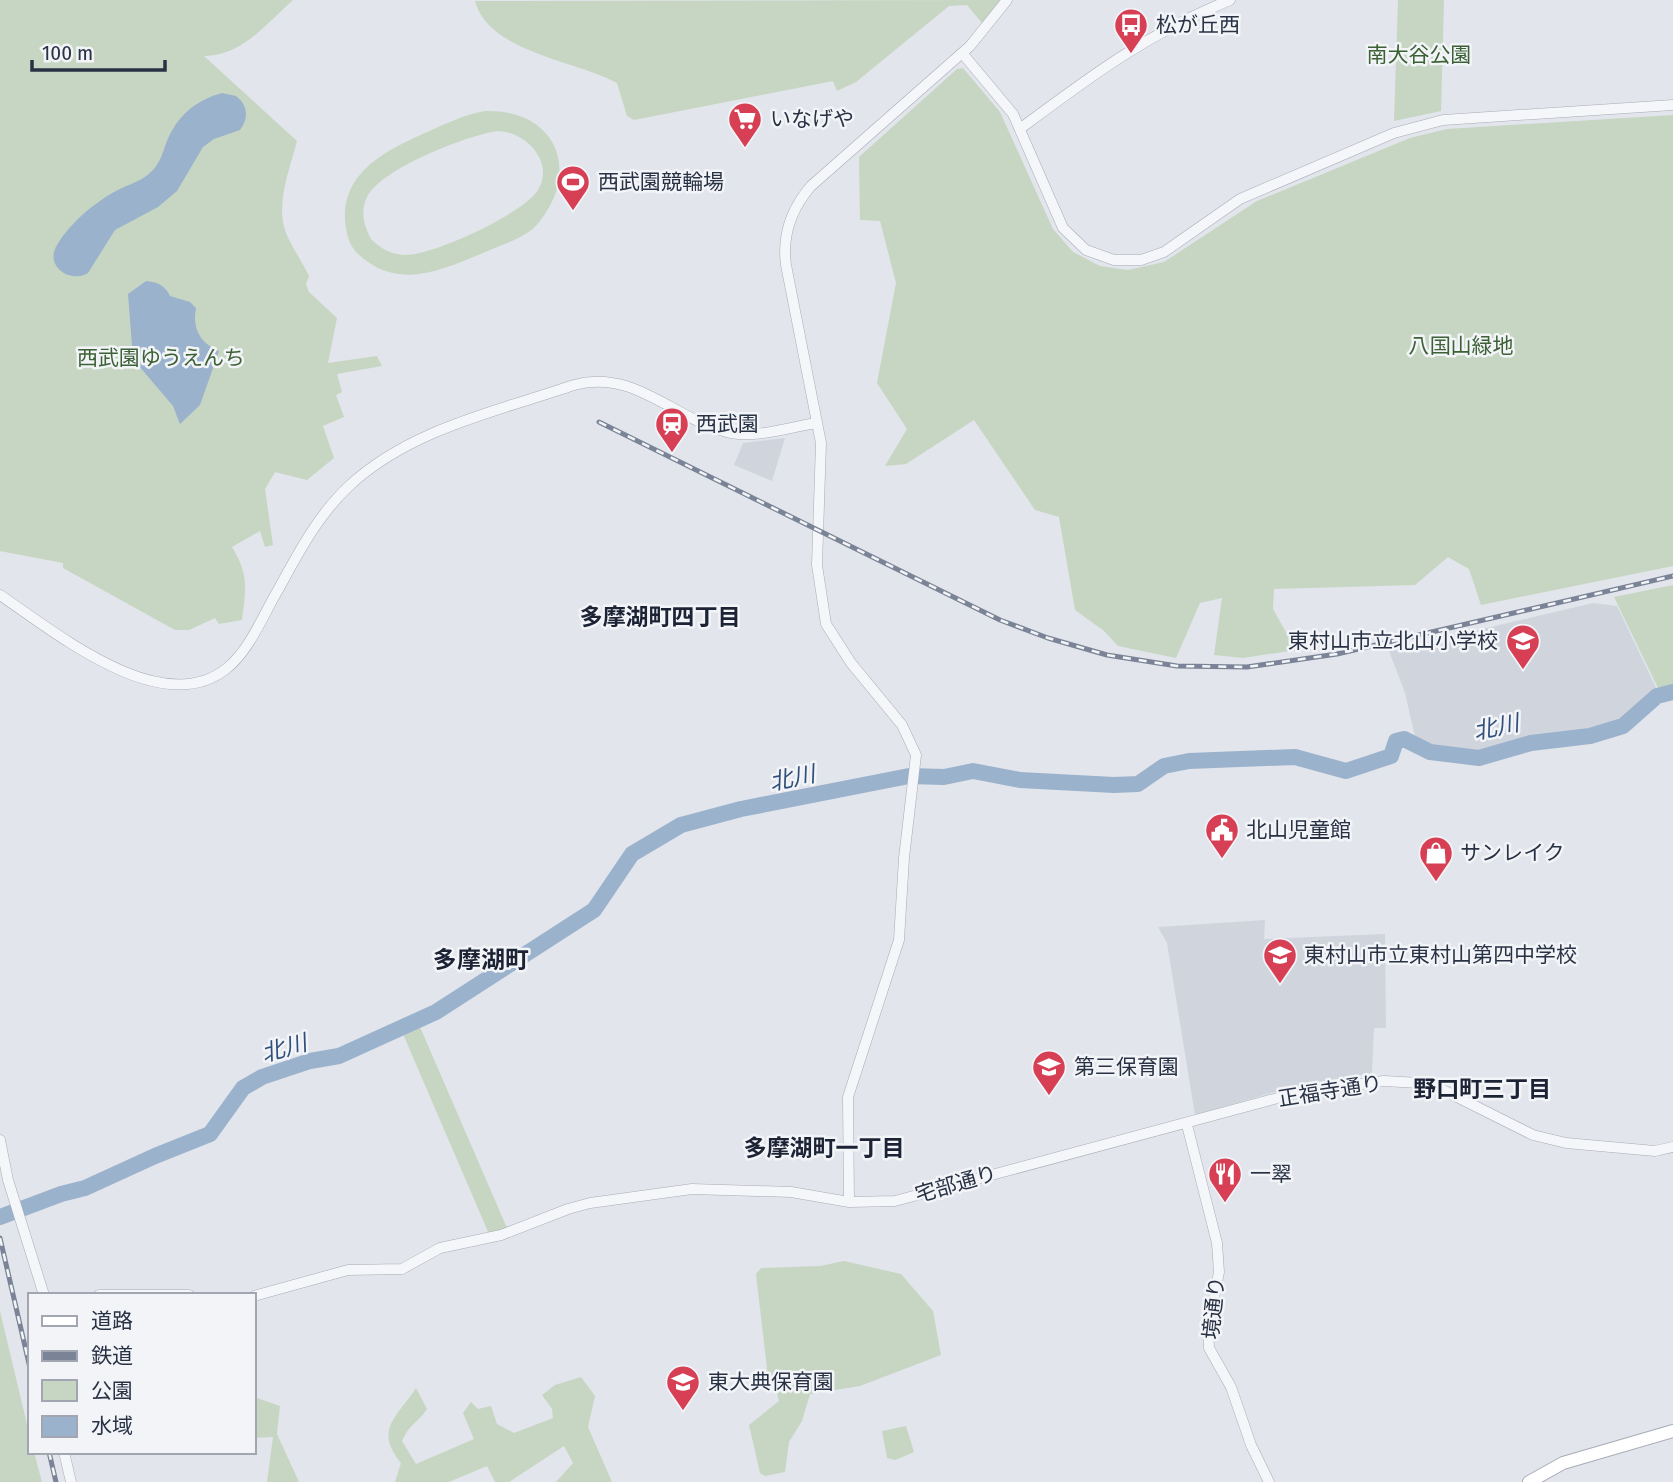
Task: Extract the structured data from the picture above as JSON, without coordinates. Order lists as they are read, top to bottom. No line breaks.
{"streets":{"street":["正福寺通り","宅部通り","境通り"]},"crossings":[["正福寺通り","宅部通り"],["正福寺通り","境通り"],["宅部通り","境通り"]],"districts":["多摩湖町四丁目","多摩湖町","野口町三丁目","多摩湖町一丁目"],"water":["北川"],"parks":["南大谷公園","八国山緑地","西武園ゆうえんち"],"places":{"bus stop":["松が丘西"],"supermarket":["いなげや"],"sports":["西武園競輪場"],"station":["西武園"],"school or university":["東村山市立北山小学校","東村山市立東村山第四中学校","第三保育園","東大典保育園"],"public building":["北山児童館"],"shop":["サンレイク"],"restaurant":["一翠"]},"legend":["道路","鉄道","公園","水域"],"scale_bar":"100 m"}
